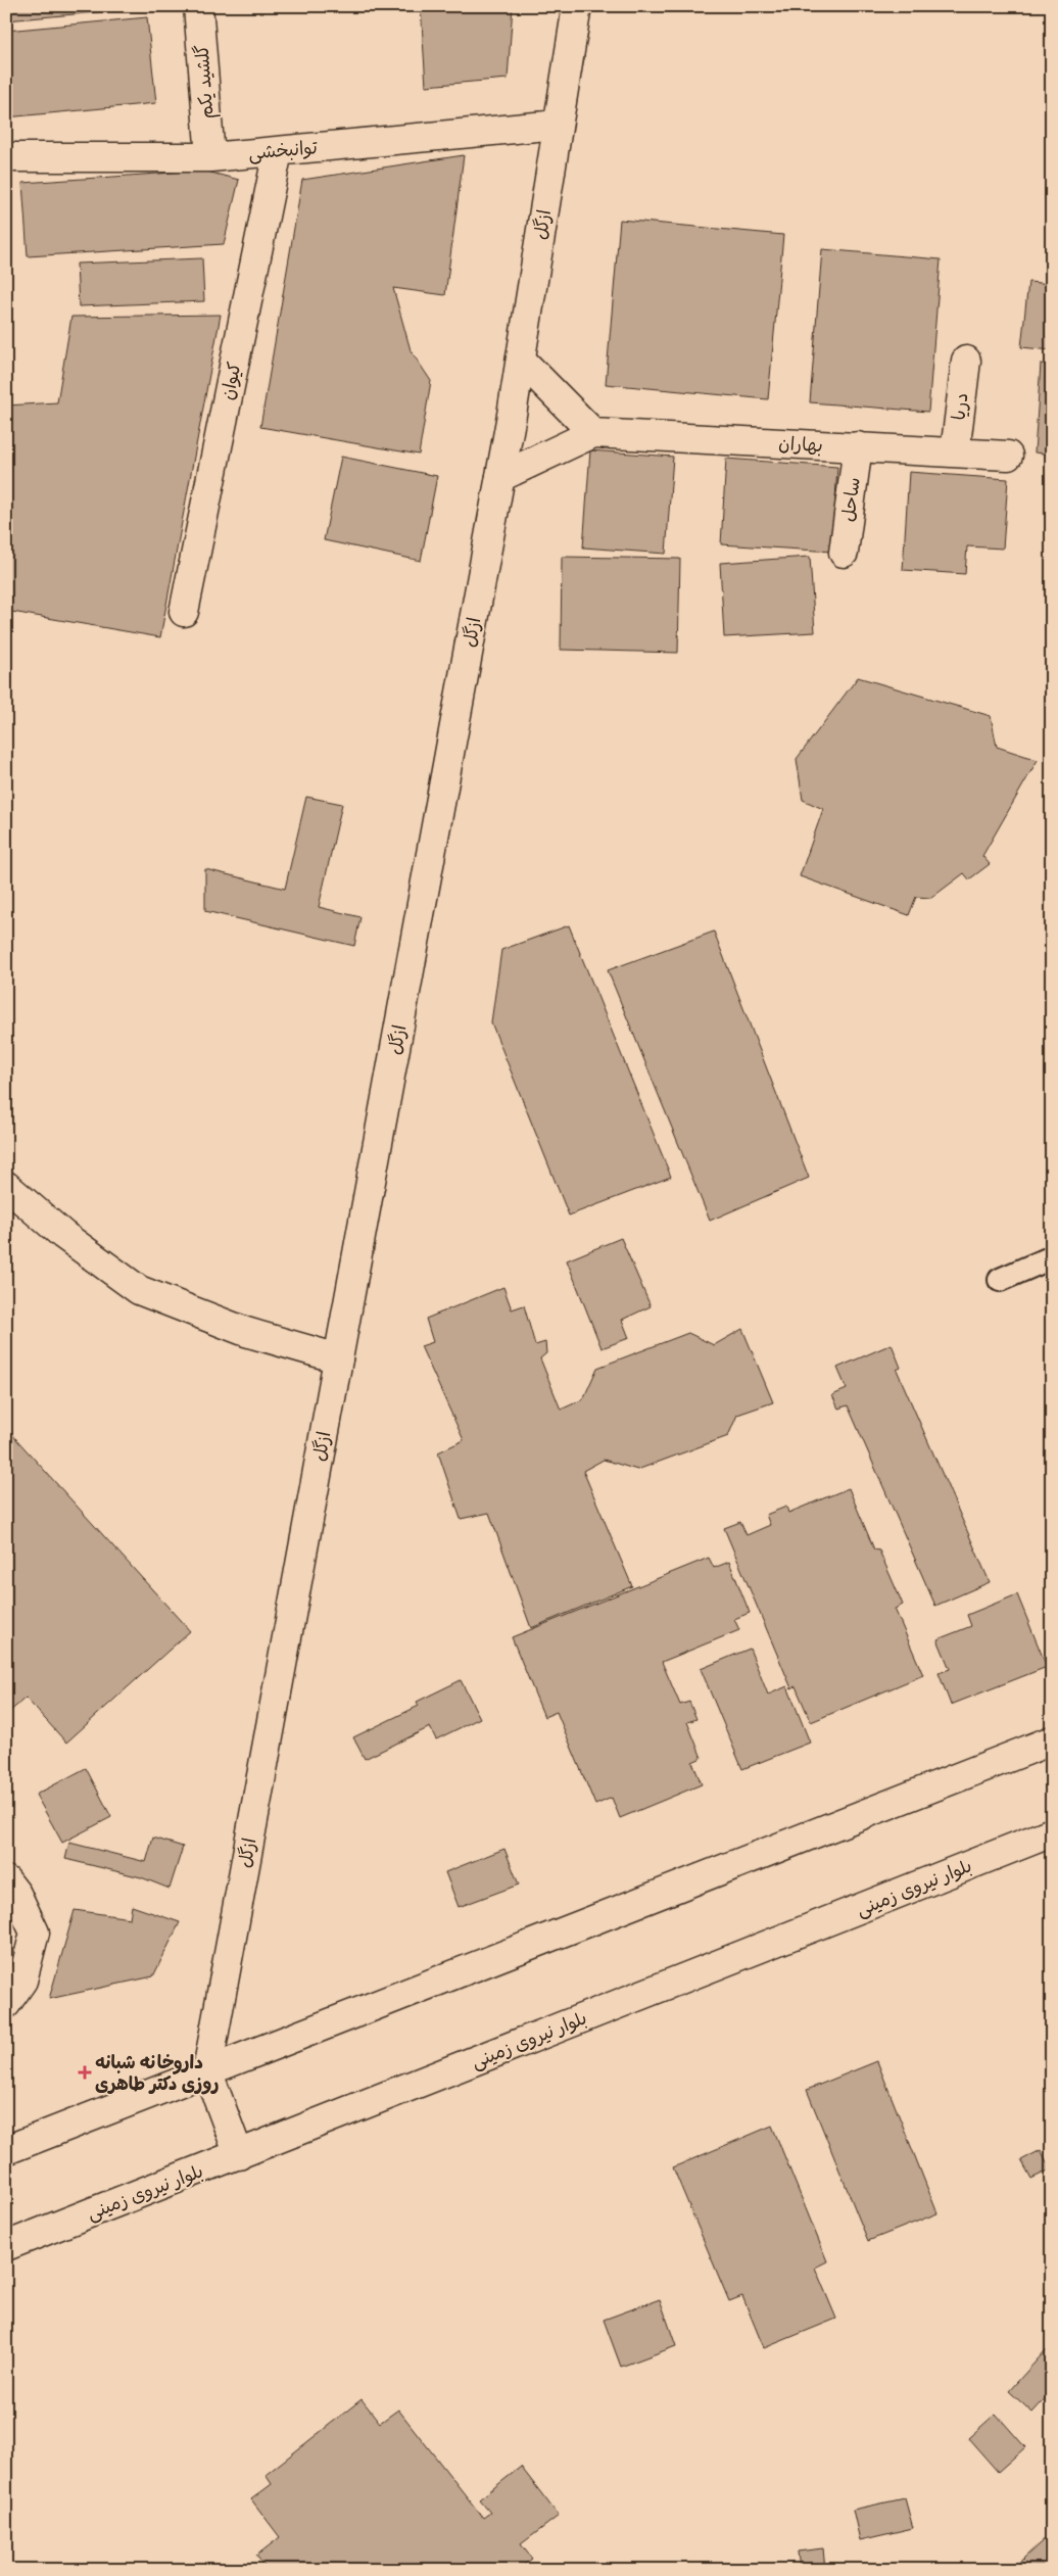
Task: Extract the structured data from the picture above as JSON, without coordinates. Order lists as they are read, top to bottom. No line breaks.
{"streets":{"main road":["گلشيد يكم","توانبخشی","ازگل","کیوان","دریا","بهاران","ساحل","بلوار نیروی زمینی"]},"crossings":[["گلشيد يكم","توانبخشی"],["توانبخشی","ازگل"],["توانبخشی","کیوان"],["دریا","بهاران"],["بهاران","ساحل"]],"places":{"health":["داروخانه شبانه روزی دکتر طاهری"]}}
